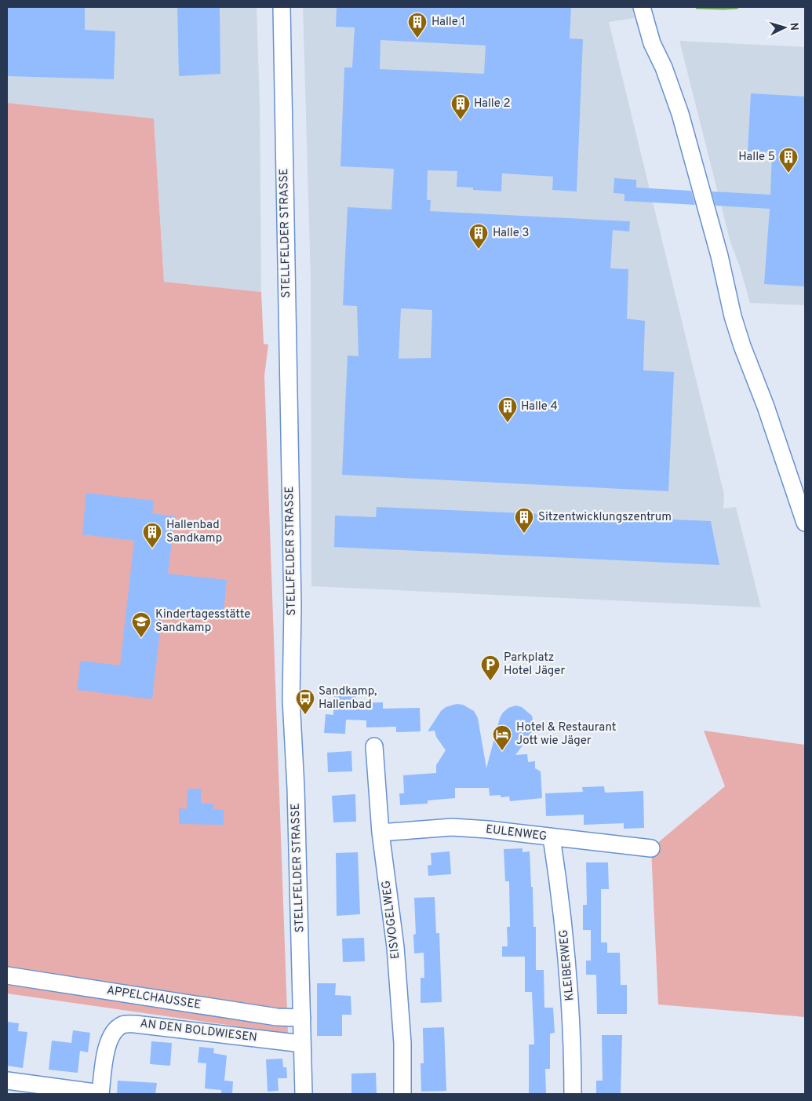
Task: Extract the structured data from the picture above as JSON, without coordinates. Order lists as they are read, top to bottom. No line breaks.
{"streets":{"street":["STELLFELDER STRASSE","EULENWEG","EISVOGELWEG","KLEIBERWEG","APPELCHAUSSEE","AN DEN BOLDWIESEN"]},"crossings":[["STELLFELDER STRASSE","APPELCHAUSSEE"],["STELLFELDER STRASSE","AN DEN BOLDWIESEN"],["EULENWEG","EISVOGELWEG"],["EULENWEG","KLEIBERWEG"]],"places":{"building":["Halle 1","Halle 2","Halle 5","Halle 3","Halle 4","Sitzentwicklungszentrum","Hallenbad Sandkamp"],"school or university":["Kindertagesstätte Sandkamp"],"parking":["Parkplatz Hotel Jäger"],"bus stop":["Sandkamp, Hallenbad"],"hotel":["Hotel & Restaurant Jott wie Jäger"]},"north":"right"}
